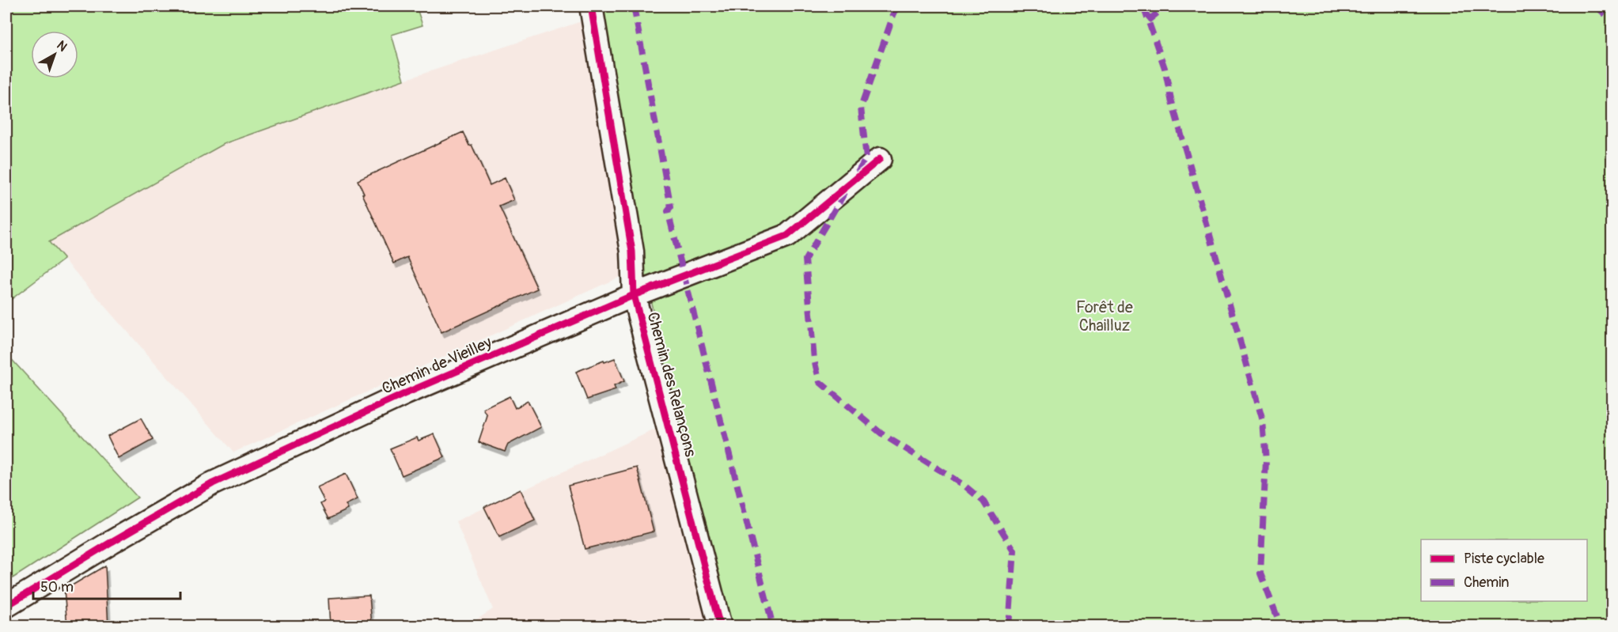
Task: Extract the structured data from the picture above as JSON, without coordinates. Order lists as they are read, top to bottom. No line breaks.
{"streets":{"street":["Chemin de Vieilley","Chemin des Relançons"]},"crossings":[["Chemin de Vieilley","Chemin des Relançons"]],"parks":["Forêt de Chailluz"],"legend":["Piste cyclable","Chemin"],"scale_bar":"50 m","north":"top right"}
